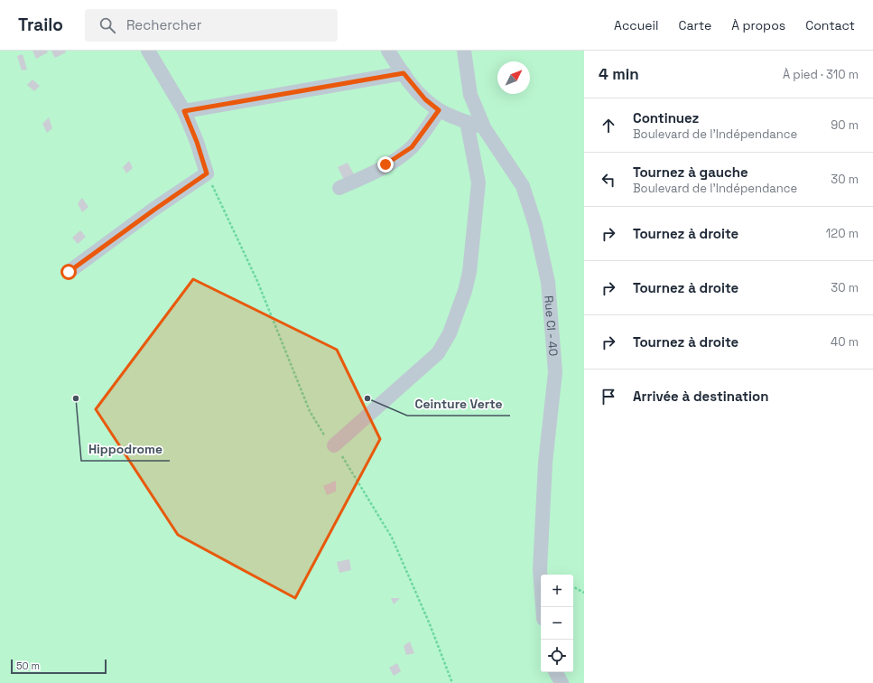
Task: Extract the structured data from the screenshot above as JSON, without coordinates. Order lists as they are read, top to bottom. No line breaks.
{"streets":{"street":["Rue CI - 40"]},"places":["Hippodrome","Ceinture Verte"],"scale_bar":"50 m","north":"top right","page":{"header":"Trailo","search":"Rechercher","nav":["Accueil","Carte","À propos","Contact"],"heading":["4 min","À pied · 310 m"],"list":[["Continuez","Boulevard de l'Indépendance","90 m"],["Tournez à gauche","Boulevard de l'Indépendance","30 m"],["Tournez à droite","120 m"],["Tournez à droite","30 m"],["Tournez à droite","40 m"],"Arrivée à destination"],"map_buttons":["+","−"],"scale":"50 m"}}
